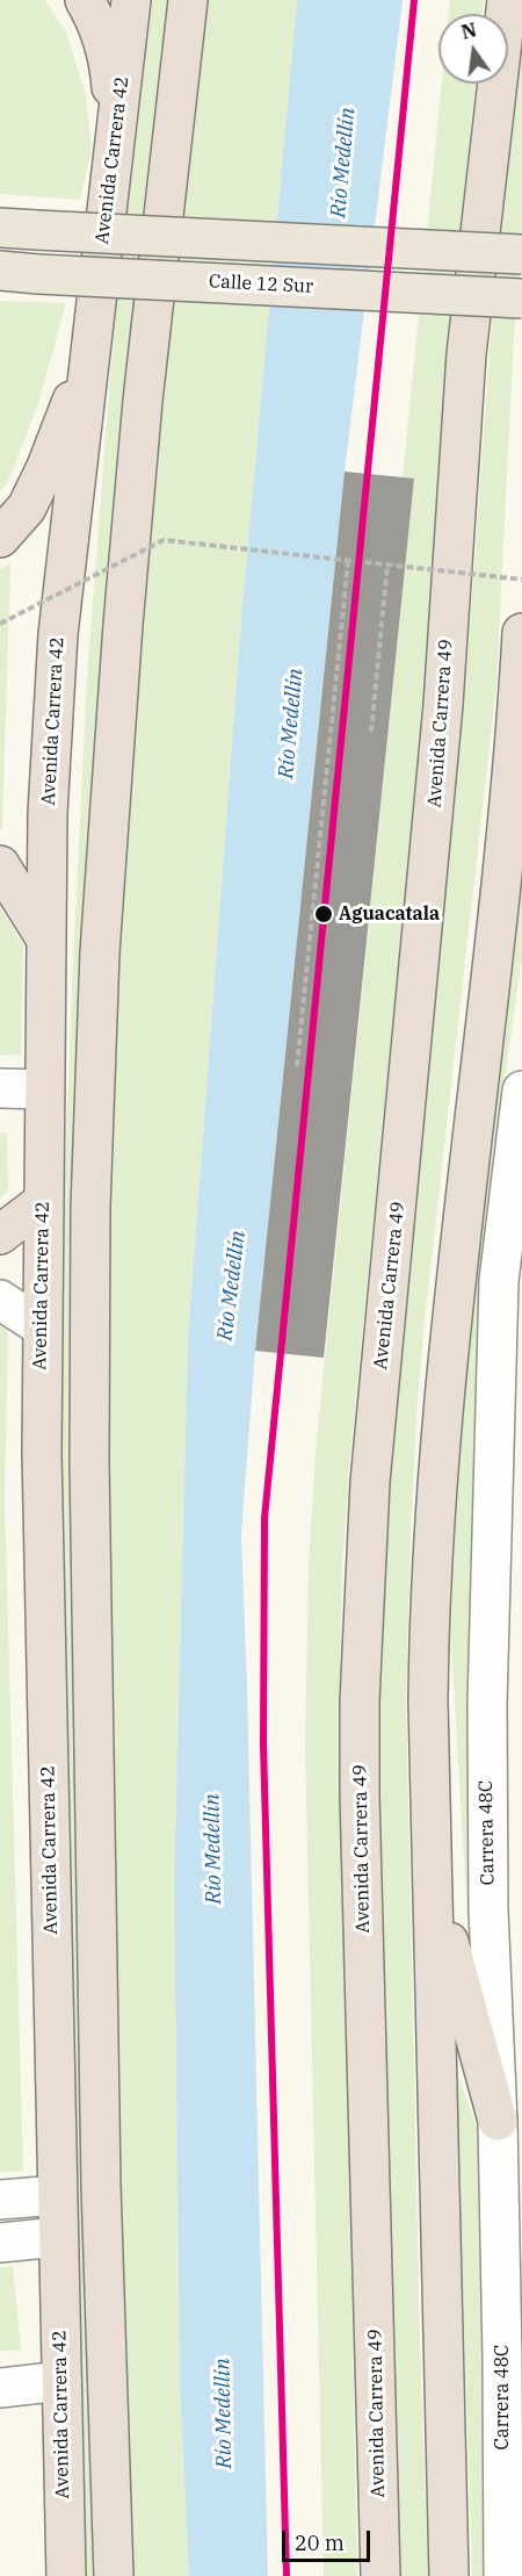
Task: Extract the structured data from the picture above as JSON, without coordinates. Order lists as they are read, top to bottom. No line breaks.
{"streets":{"highway":["Avenida Carrera 42","Avenida Carrera 49"],"main road":["Calle 12 Sur"],"street":["Carrera 48C"]},"water":["Río Medellín"],"places":["Aguacatala"],"scale_bar":"20 m","north":"top"}
